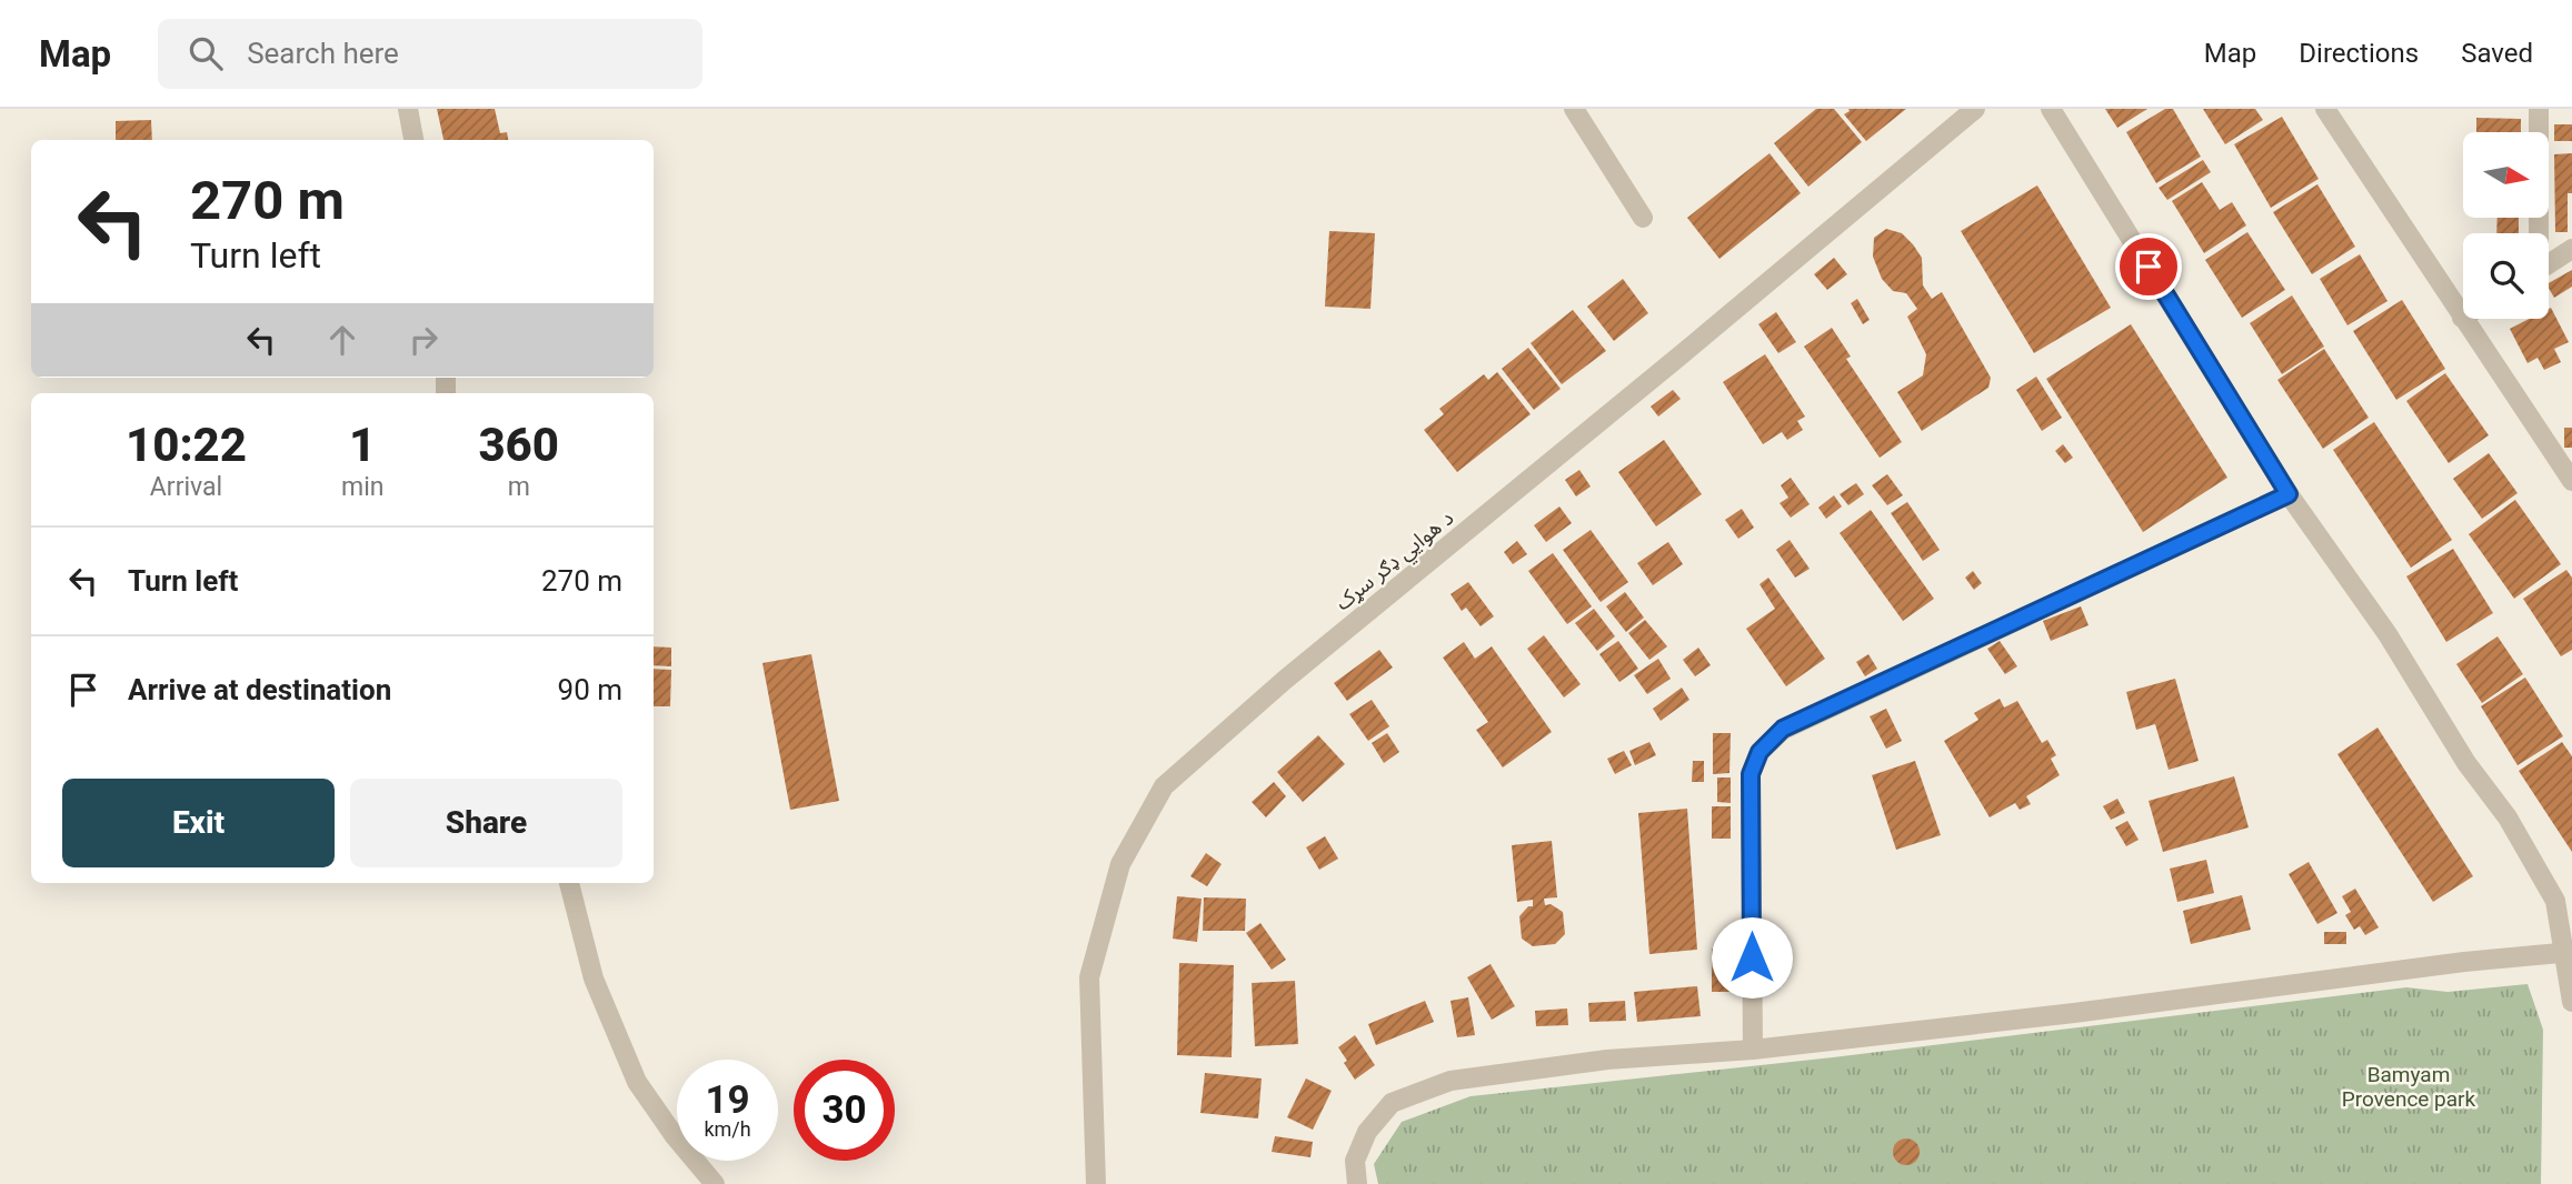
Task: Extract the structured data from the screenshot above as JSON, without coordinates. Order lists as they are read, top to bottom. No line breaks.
{"streets":{"street":["د هوايي ډګر سړک"]},"parks":["Bamyam Provence park"],"north":"right","page":{"header":"Map","search":"Search here","nav":["Map","Directions","Saved"],"turn":["270 m","Turn left"],"eta":["10:22","Arrival","1","min","360","m"],"list":[{"name":"Turn left","value":"270 m"},{"name":"Arrive at destination","value":"90 m"}],"buttons":["Exit","Share"],"speed":"19 km/h","limit":"30"}}
